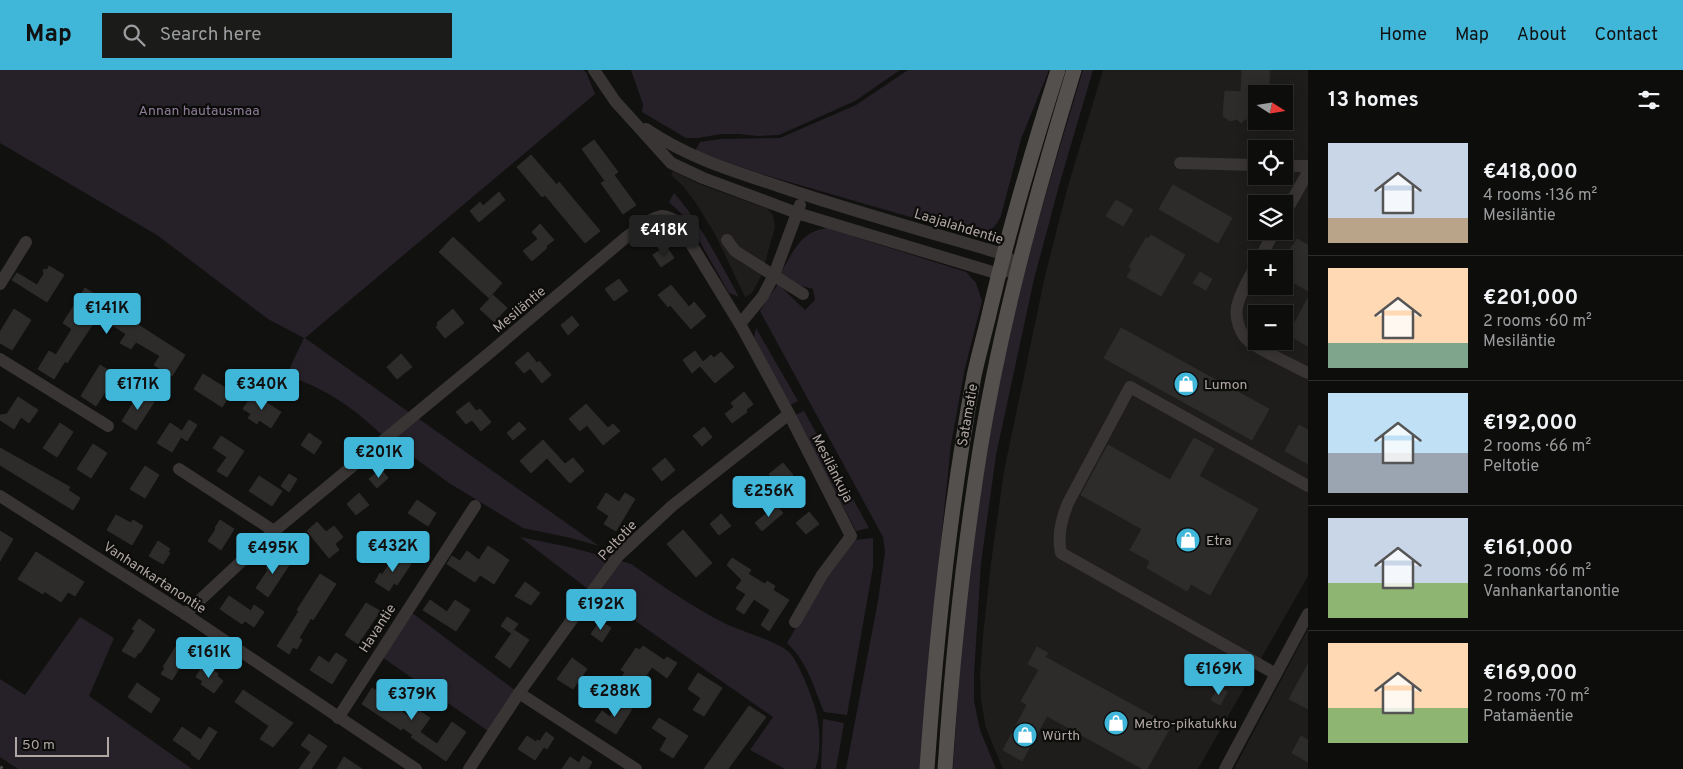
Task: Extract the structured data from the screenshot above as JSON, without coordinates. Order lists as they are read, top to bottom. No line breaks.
{"streets":{"main road":["Satamatie"],"street":["Laajalahdentie","Mesiläntie","Mesilänkuja","Peltotie","Vanhankartanontie","Havantie"]},"crossings":[["Laajalahdentie","Satamatie"],["Mesiläntie","Mesilänkuja"],["Mesiläntie","Vanhankartanontie"],["Mesilänkuja","Peltotie"],["Vanhankartanontie","Havantie"]],"parks":["Annan hautausmaa"],"places":{"shop":["Lumon","Etra","Metro-pikatukku","Würth"]},"scale_bar":"50 m","north":"right","page":{"header":"Map","search":"Search here","nav":["Home","Map","About","Contact"],"heading":"13 homes","map_buttons":["+","−"],"list":[{"name":"€418,000","note":"4 rooms · 136 m² · Mesiläntie"},{"name":"€201,000","note":"2 rooms · 60 m² · Mesiläntie"},{"name":"€192,000","note":"2 rooms · 66 m² · Peltotie"},{"name":"€161,000","note":"2 rooms · 66 m² · Vanhankartanontie"},{"name":"€169,000","note":"2 rooms · 70 m² · Patamäentie"}],"price":["€418K","€141K","€171K","€340K","€201K","€256K","€432K","€495K","€192K","€161K","€169K","€288K","€379K"],"scale":"50 m"}}
